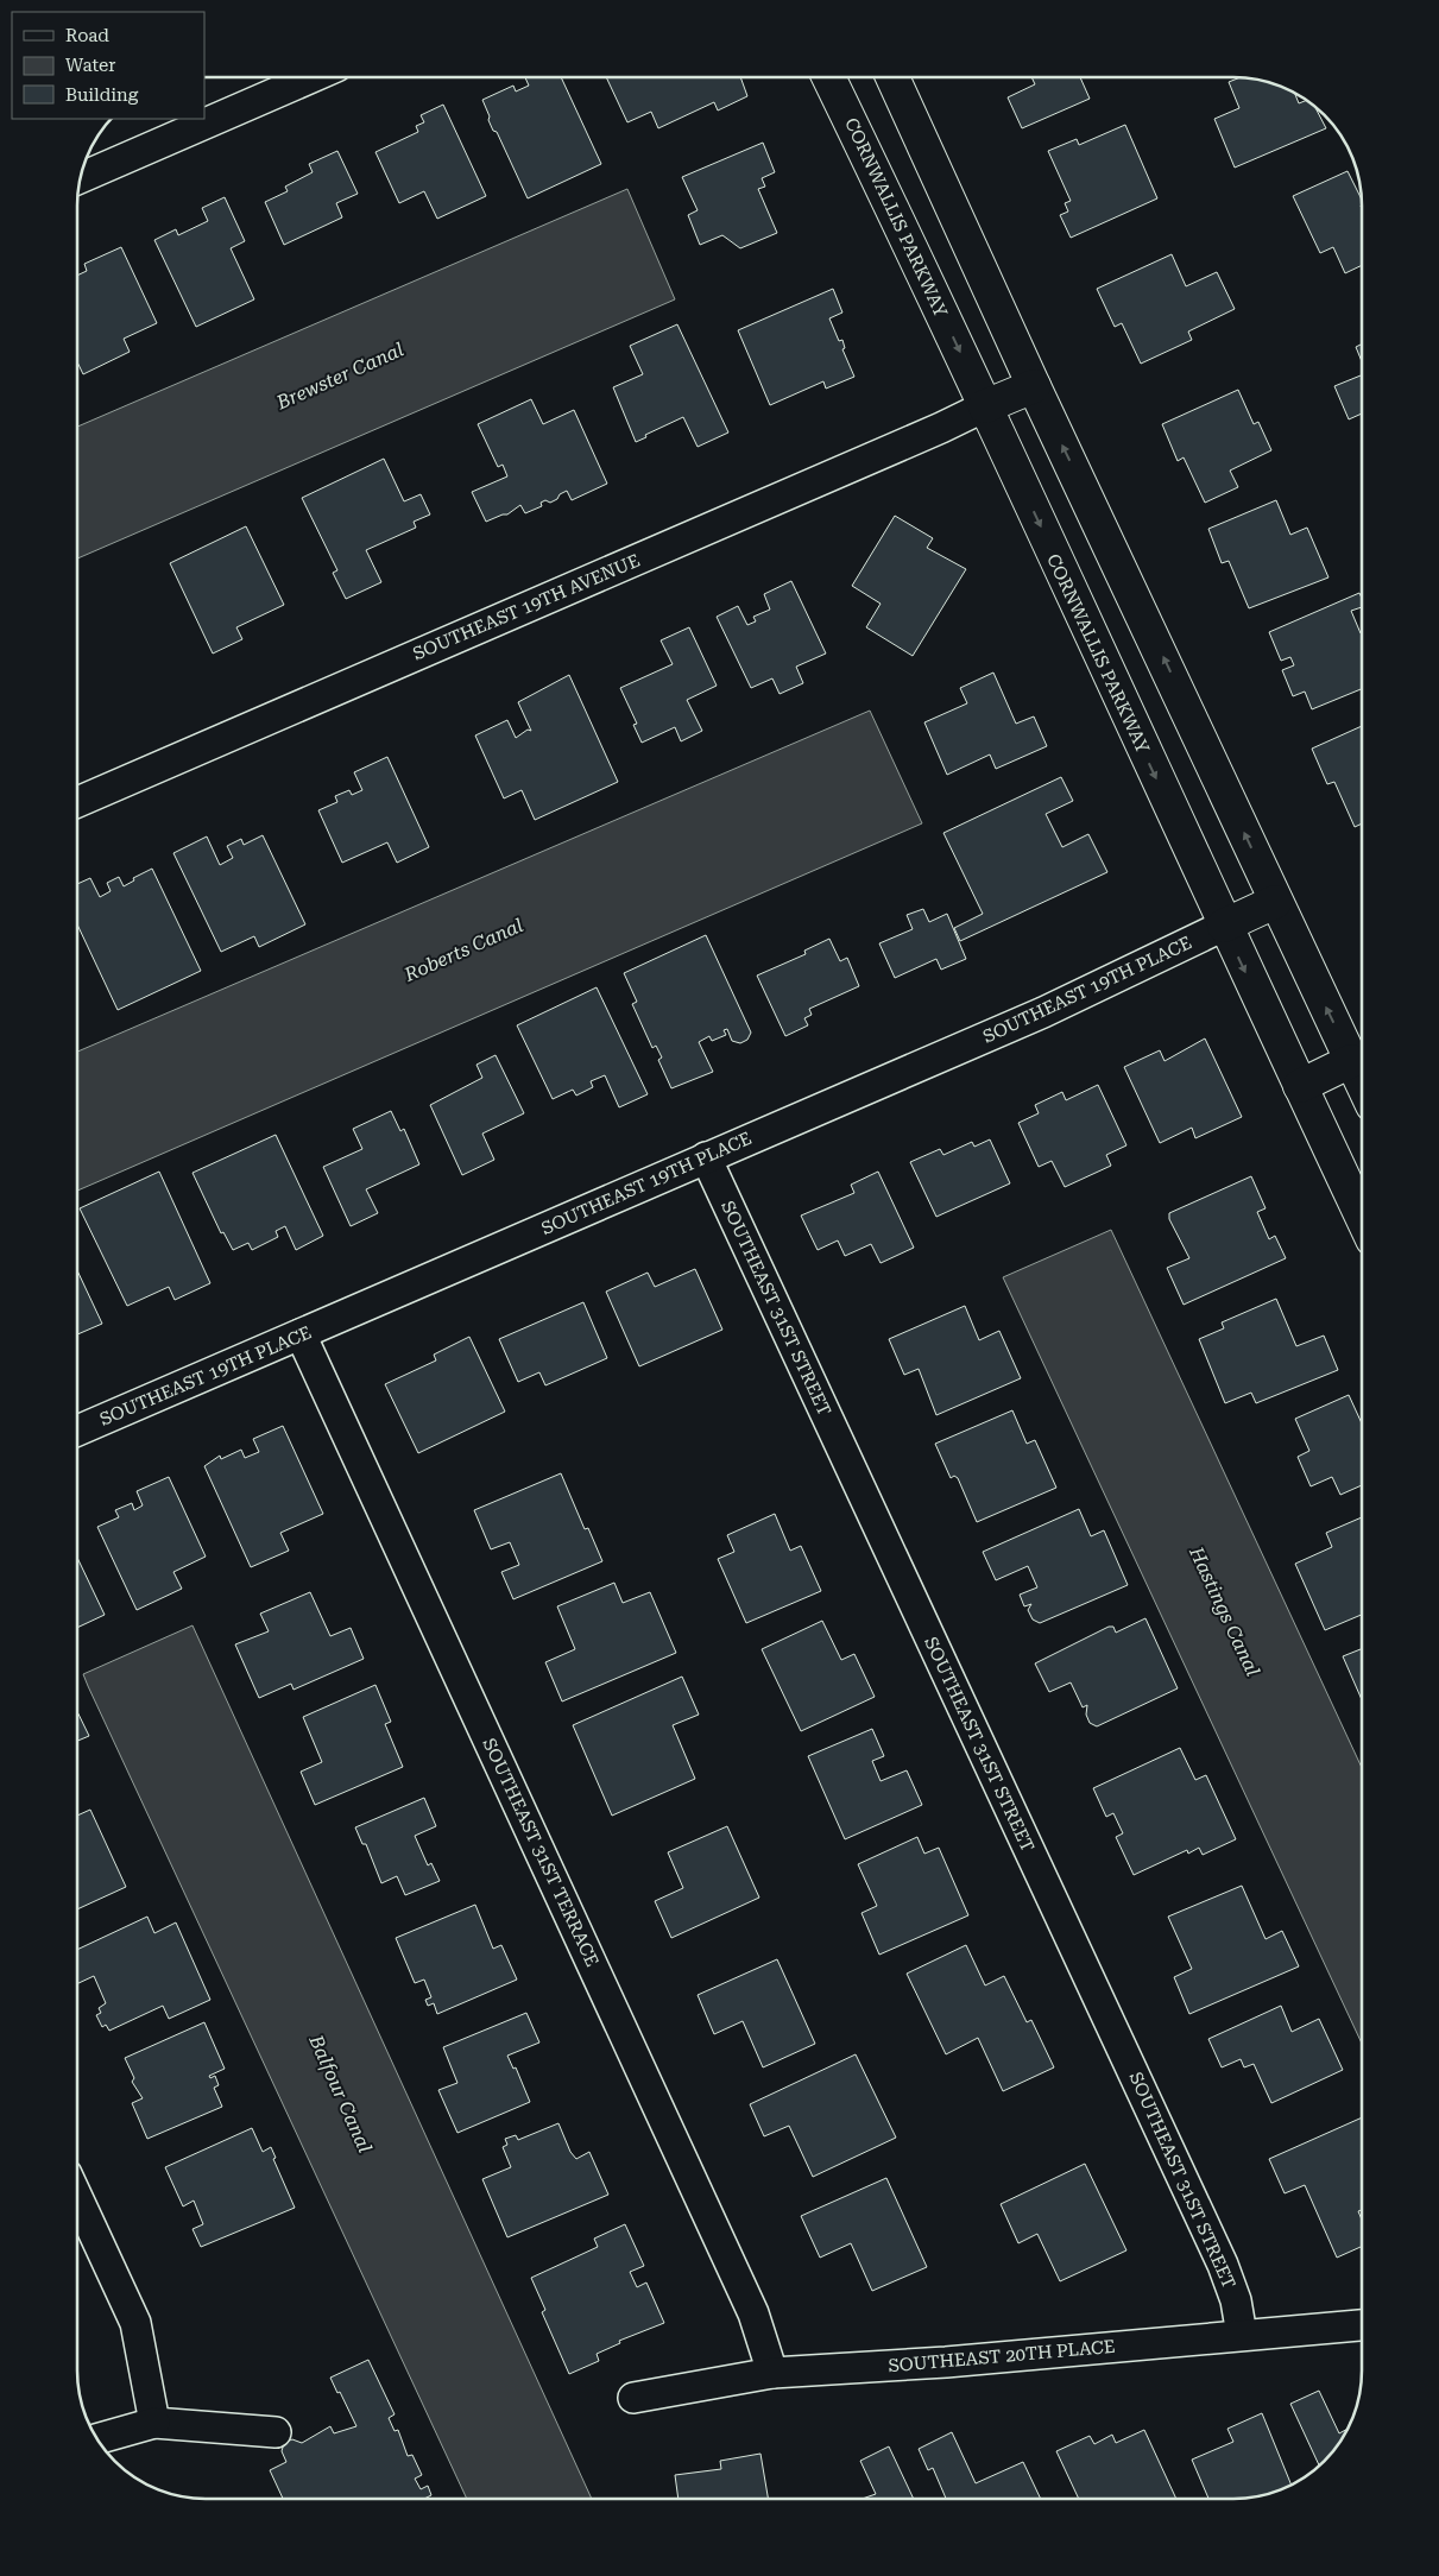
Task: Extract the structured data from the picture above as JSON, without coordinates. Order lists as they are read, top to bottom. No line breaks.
{"streets":{"street":["CORNWALLIS PARKWAY","SOUTHEAST 19TH AVENUE","SOUTHEAST 19TH PLACE","SOUTHEAST 31ST STREET","SOUTHEAST 31ST TERRACE","SOUTHEAST 20TH PLACE"]},"crossings":[["CORNWALLIS PARKWAY","SOUTHEAST 19TH AVENUE"],["CORNWALLIS PARKWAY","SOUTHEAST 19TH PLACE"],["SOUTHEAST 19TH PLACE","SOUTHEAST 31ST STREET"],["SOUTHEAST 19TH PLACE","SOUTHEAST 31ST TERRACE"],["SOUTHEAST 31ST STREET","SOUTHEAST 20TH PLACE"],["SOUTHEAST 31ST TERRACE","SOUTHEAST 20TH PLACE"]],"water":["Brewster Canal","Roberts Canal","Hastings Canal","Balfour Canal"],"legend":["Road","Water","Building"]}
